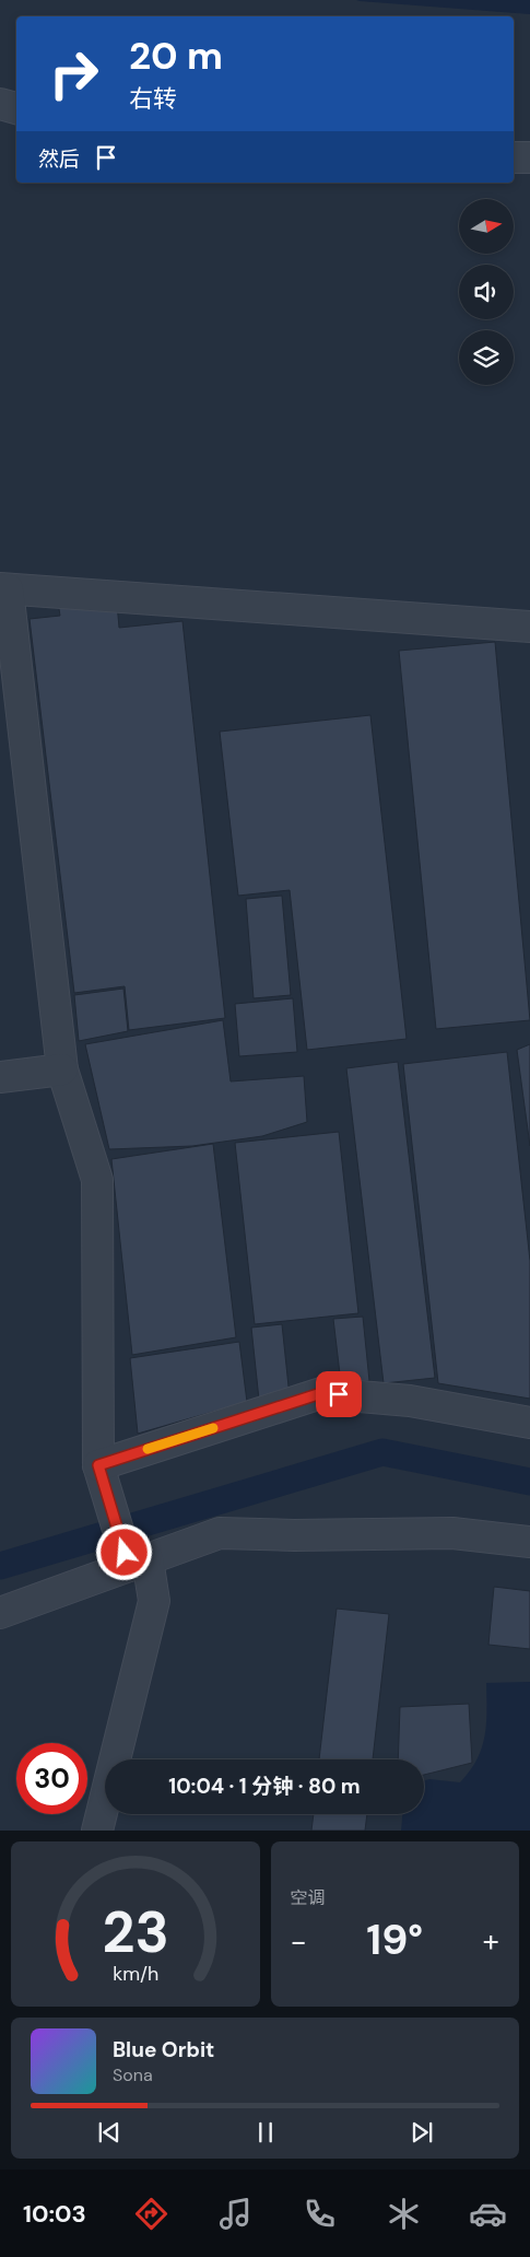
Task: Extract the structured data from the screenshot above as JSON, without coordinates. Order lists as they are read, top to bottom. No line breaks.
{"north":"right","page":{"turn":["20 m","右转"],"then":"然后","limit":"30","trip":"10:04 · 1 分钟 · 80 m","tile":"空调","heat":["−","19°","+"],"song":["Blue Orbit","Sona"],"tabs":"10:03","gauge":["23","km/h"]}}
